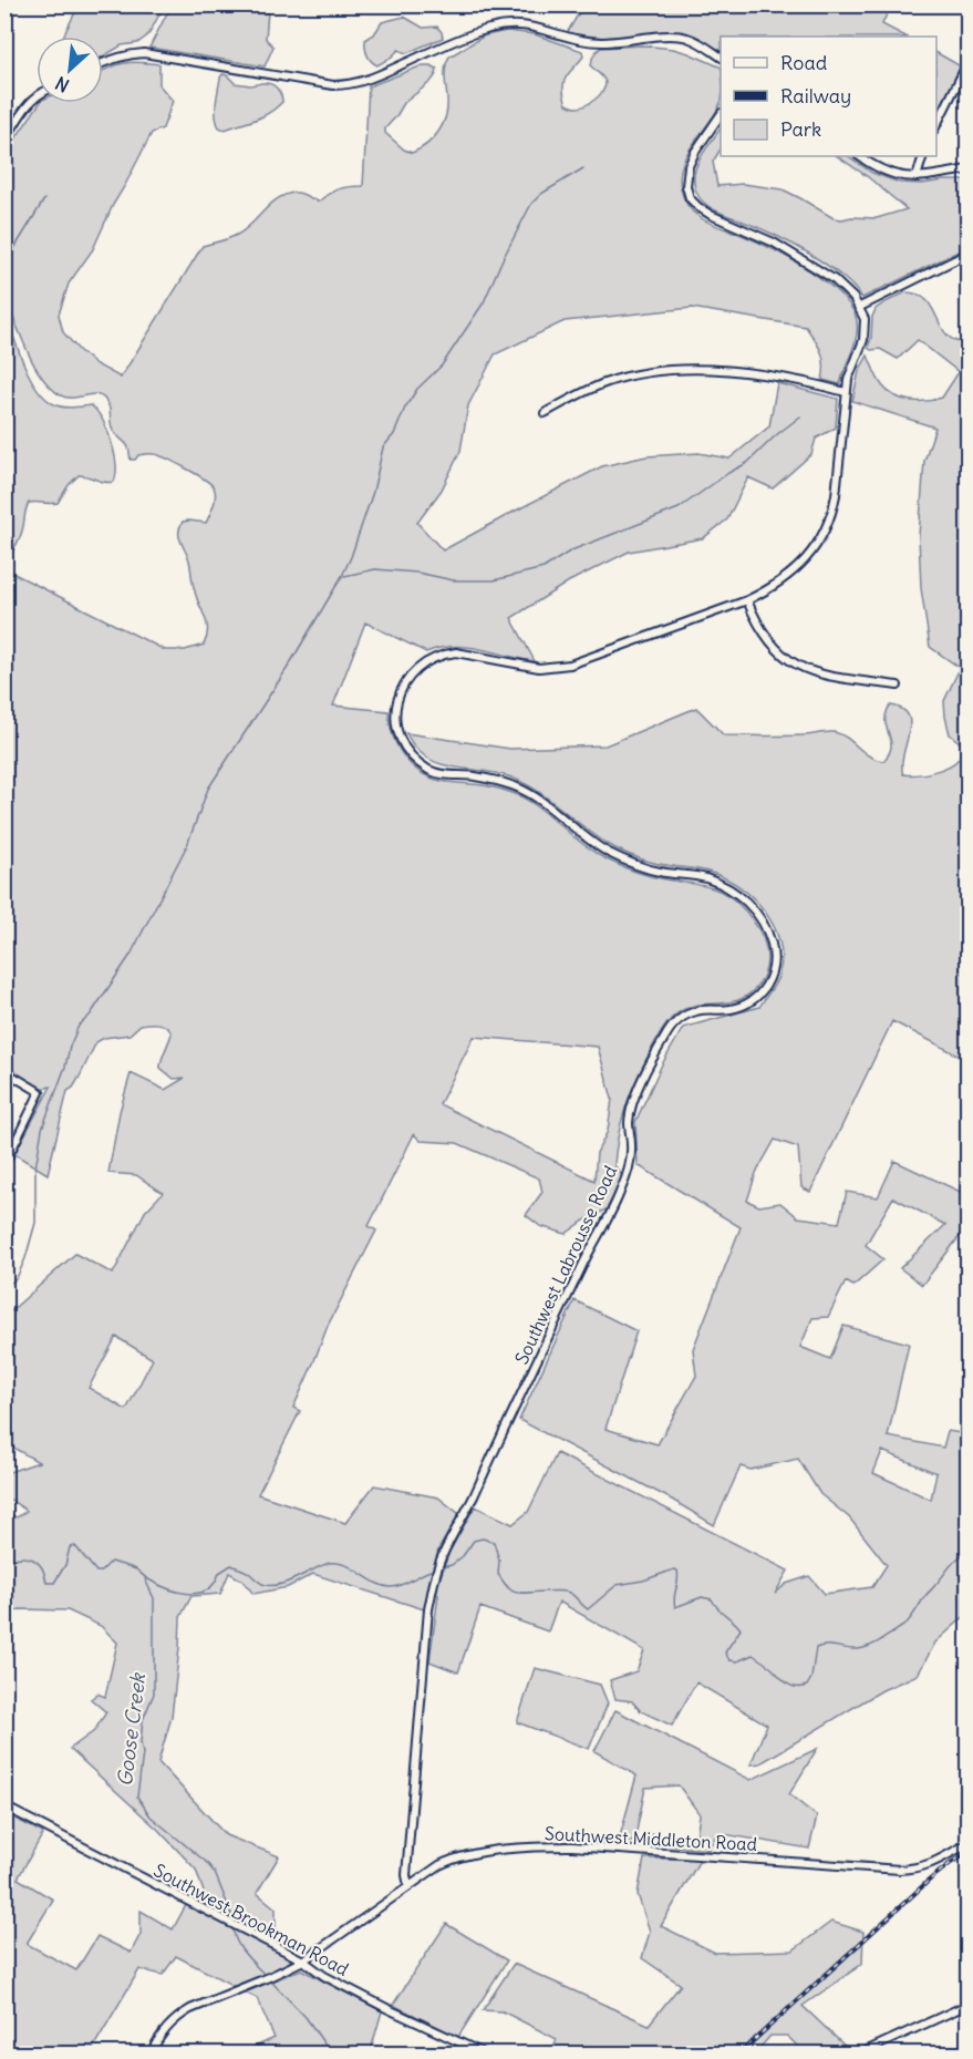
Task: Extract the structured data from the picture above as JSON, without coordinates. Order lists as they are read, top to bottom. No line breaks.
{"streets":{"street":["Southwest Labrousse Road","Southwest Middleton Road","Southwest Brookman Road"]},"crossings":[["Southwest Labrousse Road","Southwest Middleton Road"],["Southwest Middleton Road","Southwest Brookman Road"]],"water":["Goose Creek"],"legend":["Road","Railway","Park"],"north":"bottom left"}
